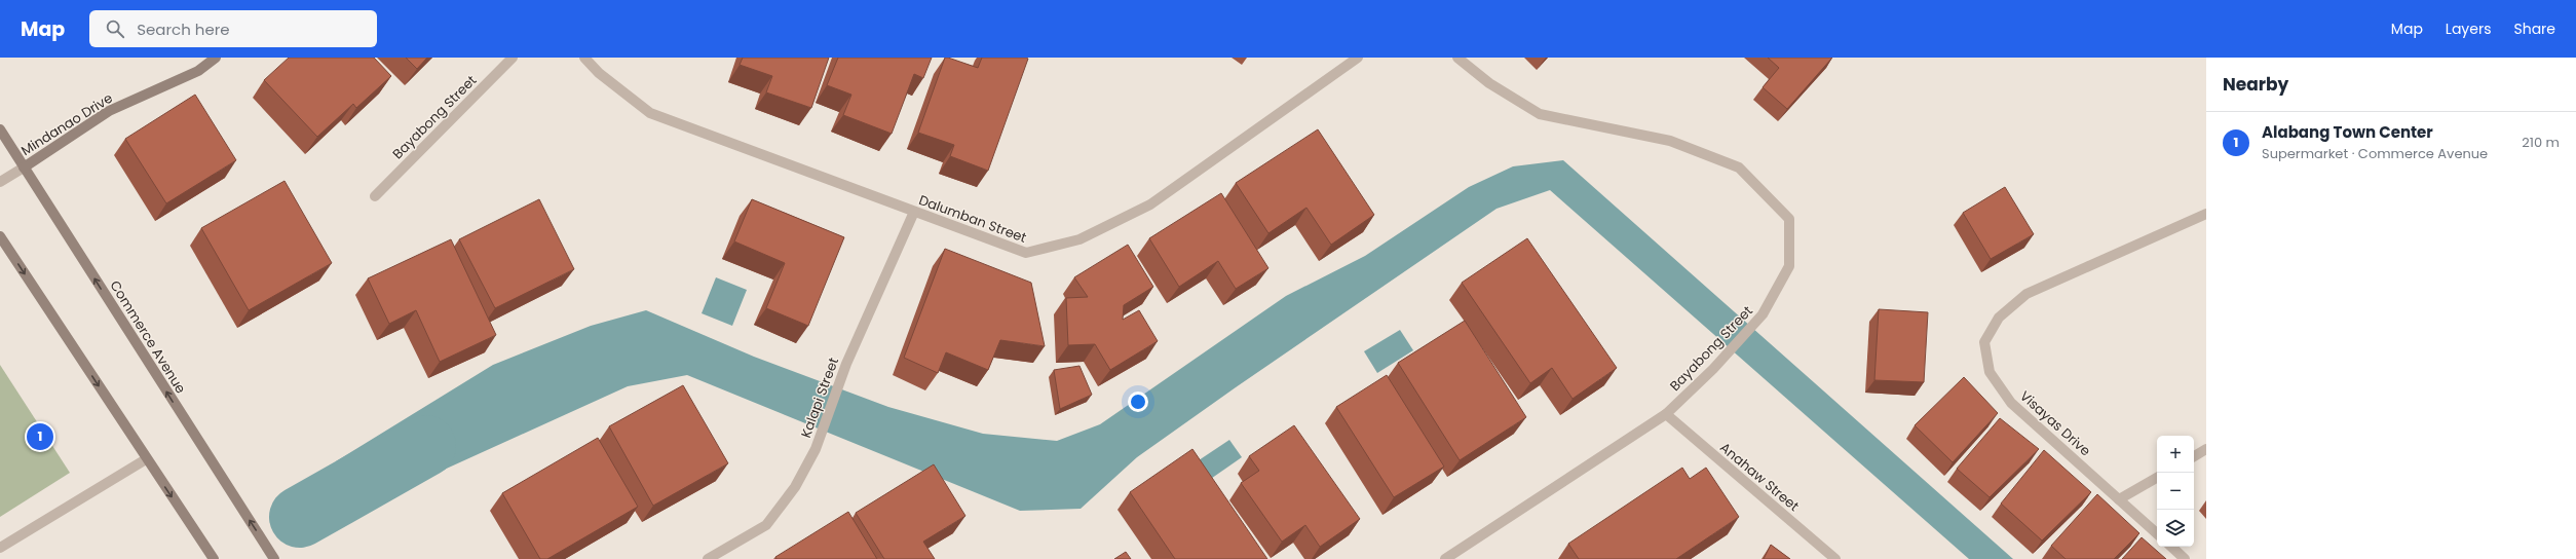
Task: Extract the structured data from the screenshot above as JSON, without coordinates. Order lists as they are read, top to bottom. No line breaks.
{"streets":{"main road":["Mindanao Drive","Commerce Avenue"],"street":["Bayabong Street","Dalumban Street","Kalapi Street","Visayas Drive","Anahaw Street"]},"crossings":[["Bayabong Street","Anahaw Street"],["Mindanao Drive","Commerce Avenue"],["Dalumban Street","Kalapi Street"]],"page":{"header":"Map","search":"Search here","nav":["Map","Layers","Share"],"heading":"Nearby","list":[{"mark":"1","name":"Alabang Town Center","note":"Supermarket · Commerce Avenue","value":"210 m"}],"pins":"1","map_buttons":["+","−"]}}
